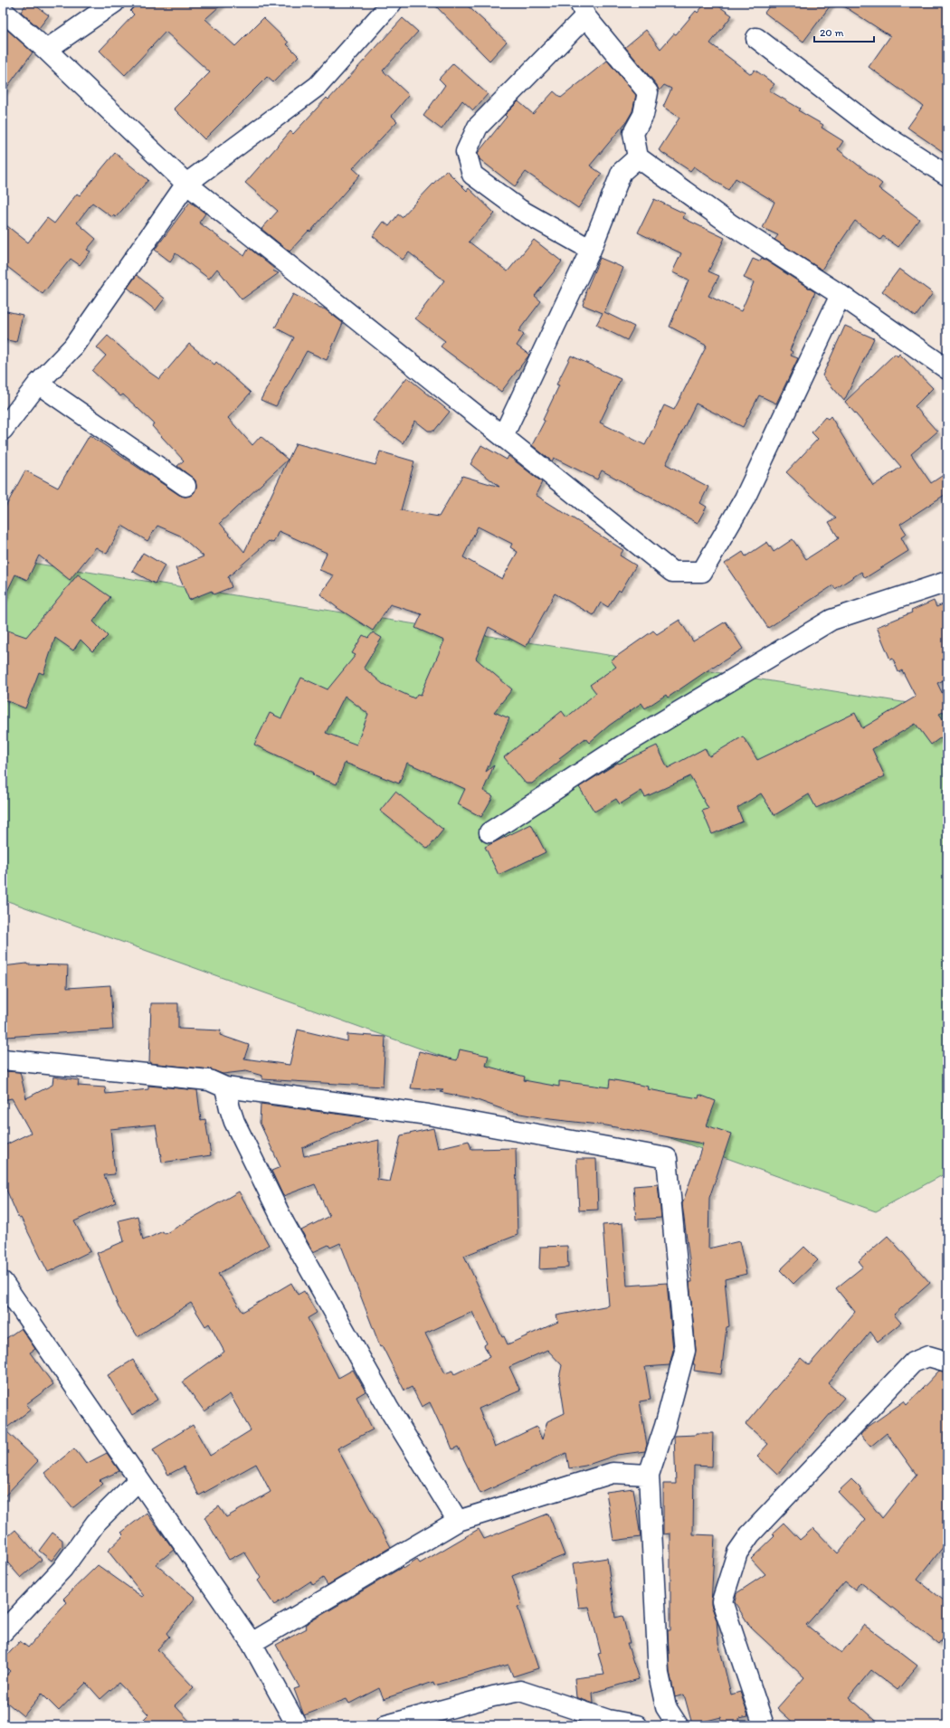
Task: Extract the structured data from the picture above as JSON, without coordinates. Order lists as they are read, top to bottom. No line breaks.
{"scale_bar":"20 m"}
